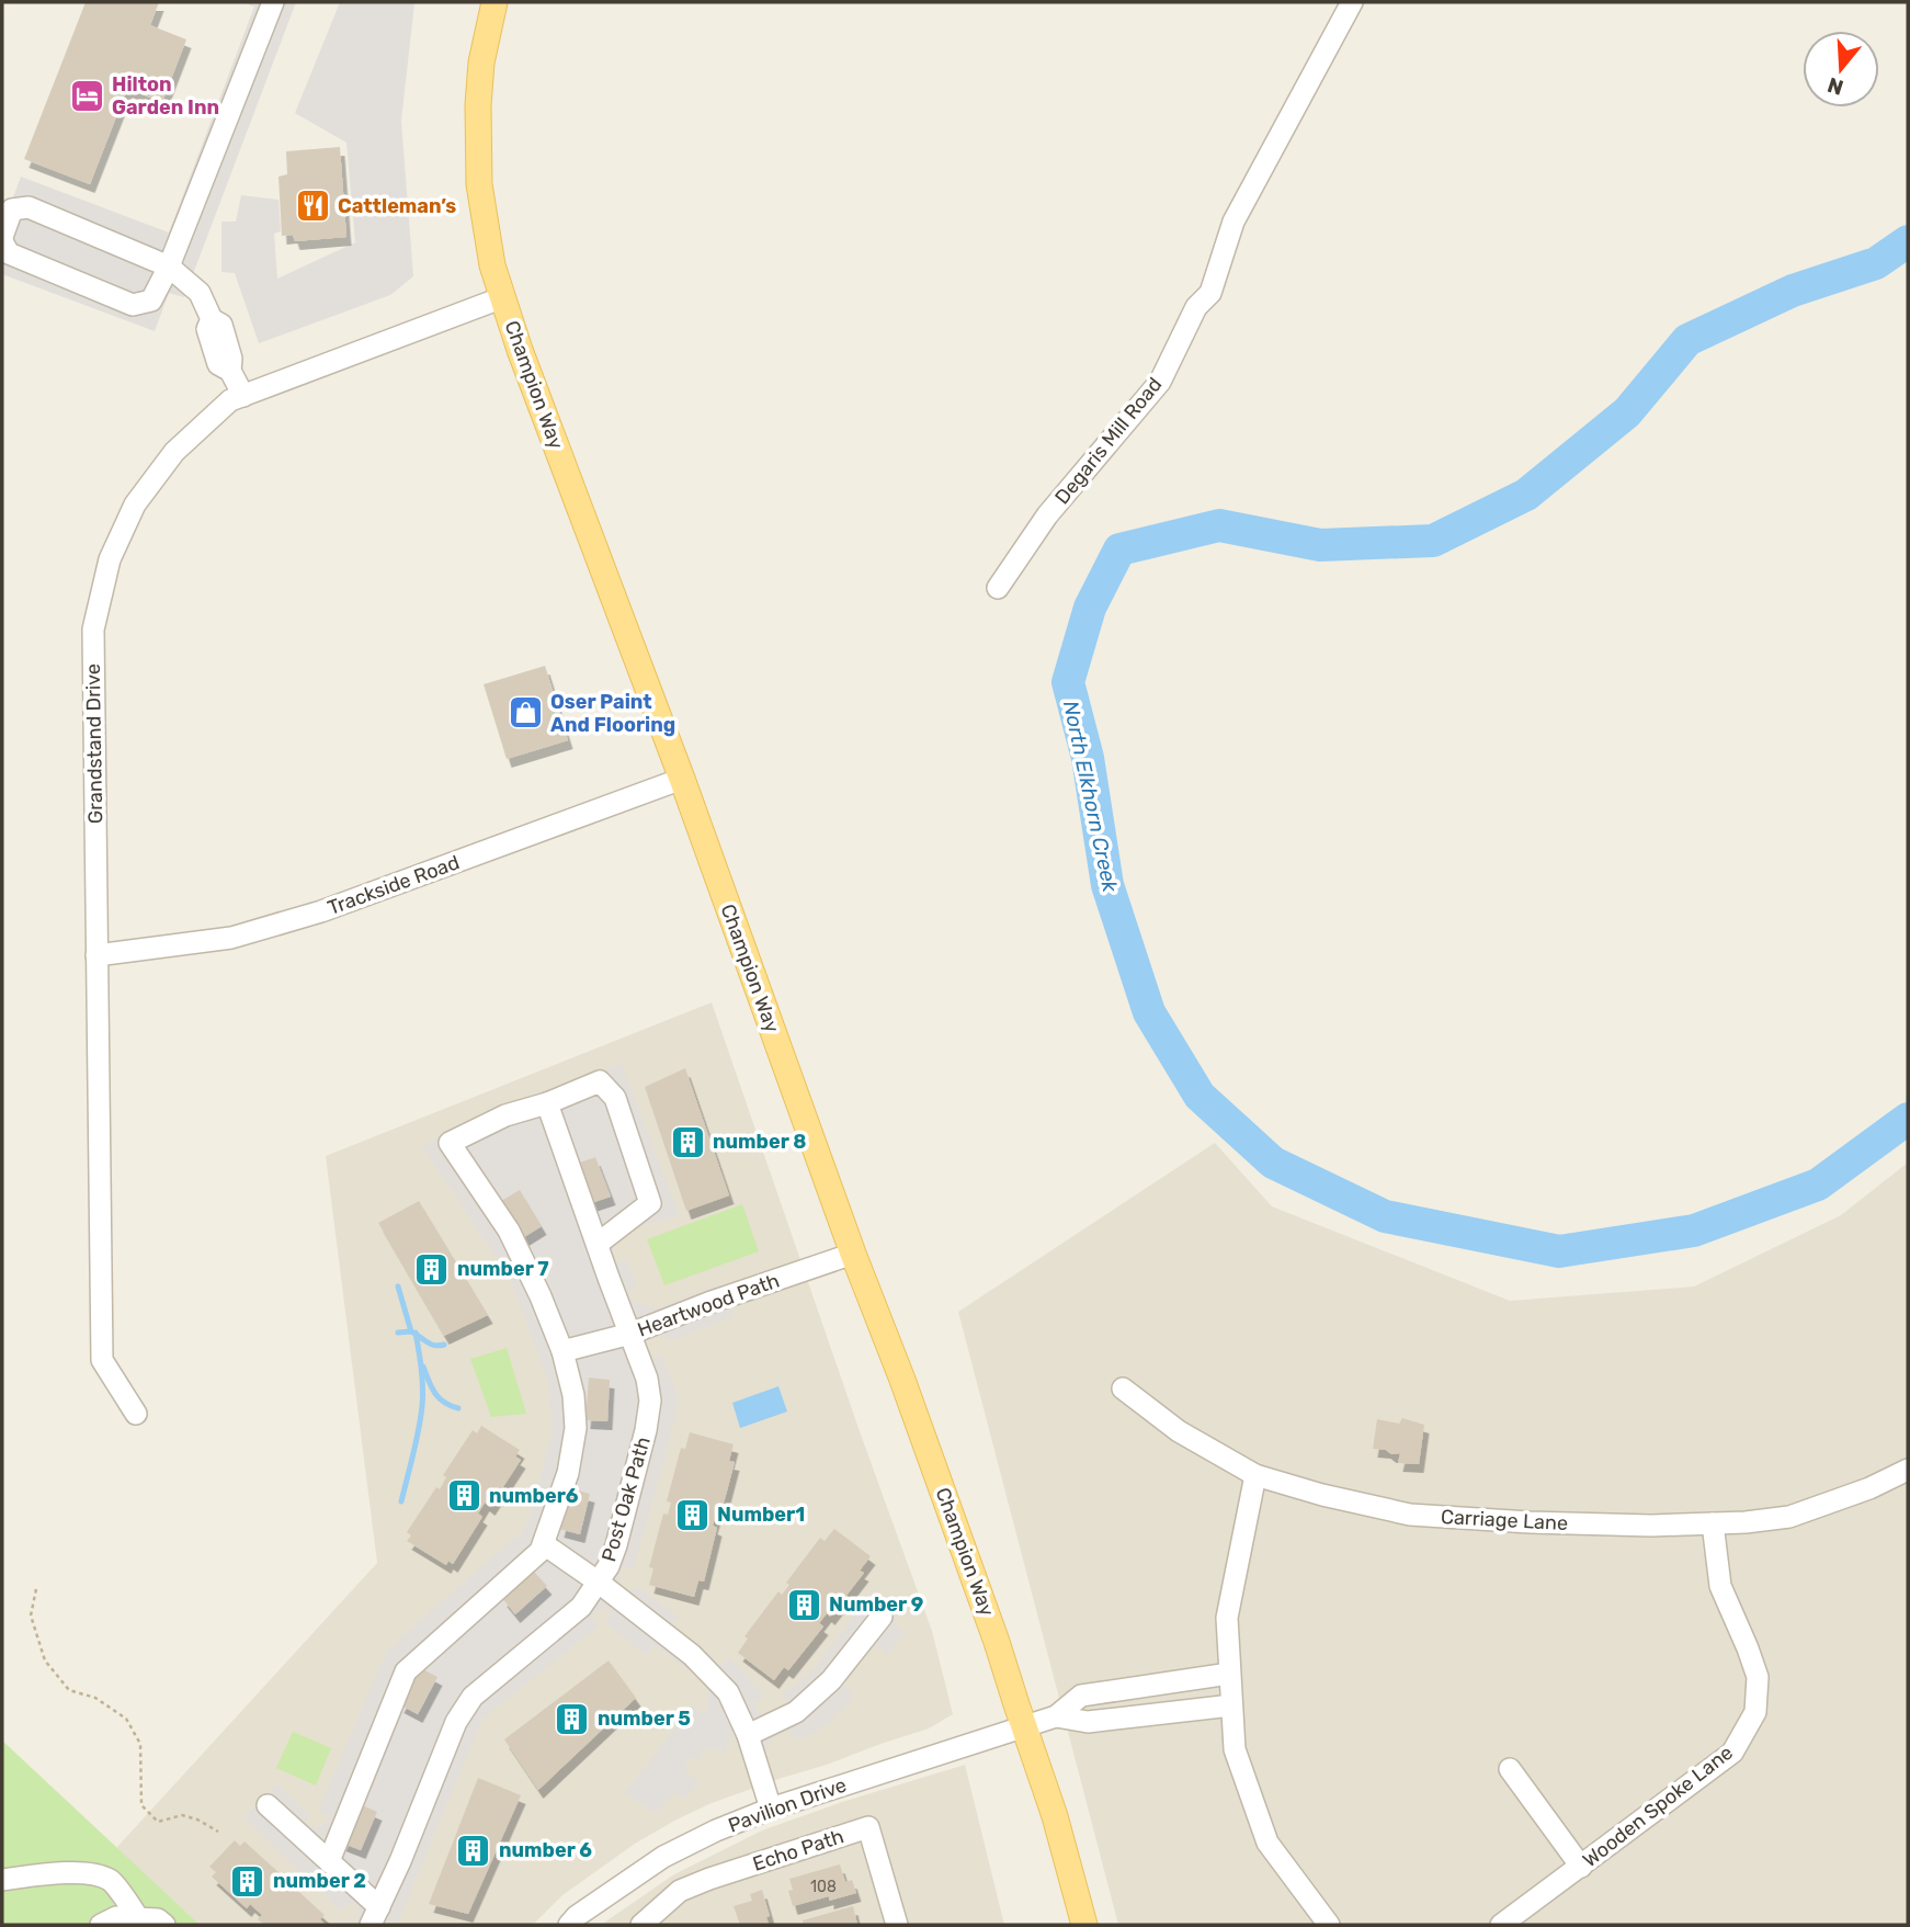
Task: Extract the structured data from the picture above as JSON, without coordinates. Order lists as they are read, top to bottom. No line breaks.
{"streets":{"main road":["Champion Way"],"street":["Degaris Mill Road","Grandstand Drive","Trackside Road","Heartwood Path","Post Oak Path","Carriage Lane","Pavilion Drive","Wooden Spoke Lane","Echo Path"]},"crossings":[["Champion Way","Grandstand Drive"],["Champion Way","Trackside Road"],["Champion Way","Heartwood Path"],["Champion Way","Pavilion Drive"],["Grandstand Drive","Trackside Road"],["Heartwood Path","Post Oak Path"],["Carriage Lane","Wooden Spoke Lane"]],"water":["North Elkhorn Creek"],"places":{"hotel":["Hilton Garden Inn"],"restaurant":["Cattleman’s"],"shop":["Oser Paint And Flooring"],"building":["number 8","number 7","number6","Number1","Number 9","number 5","number 6","number 2"]},"house_numbers":["108"],"north":"bottom"}
